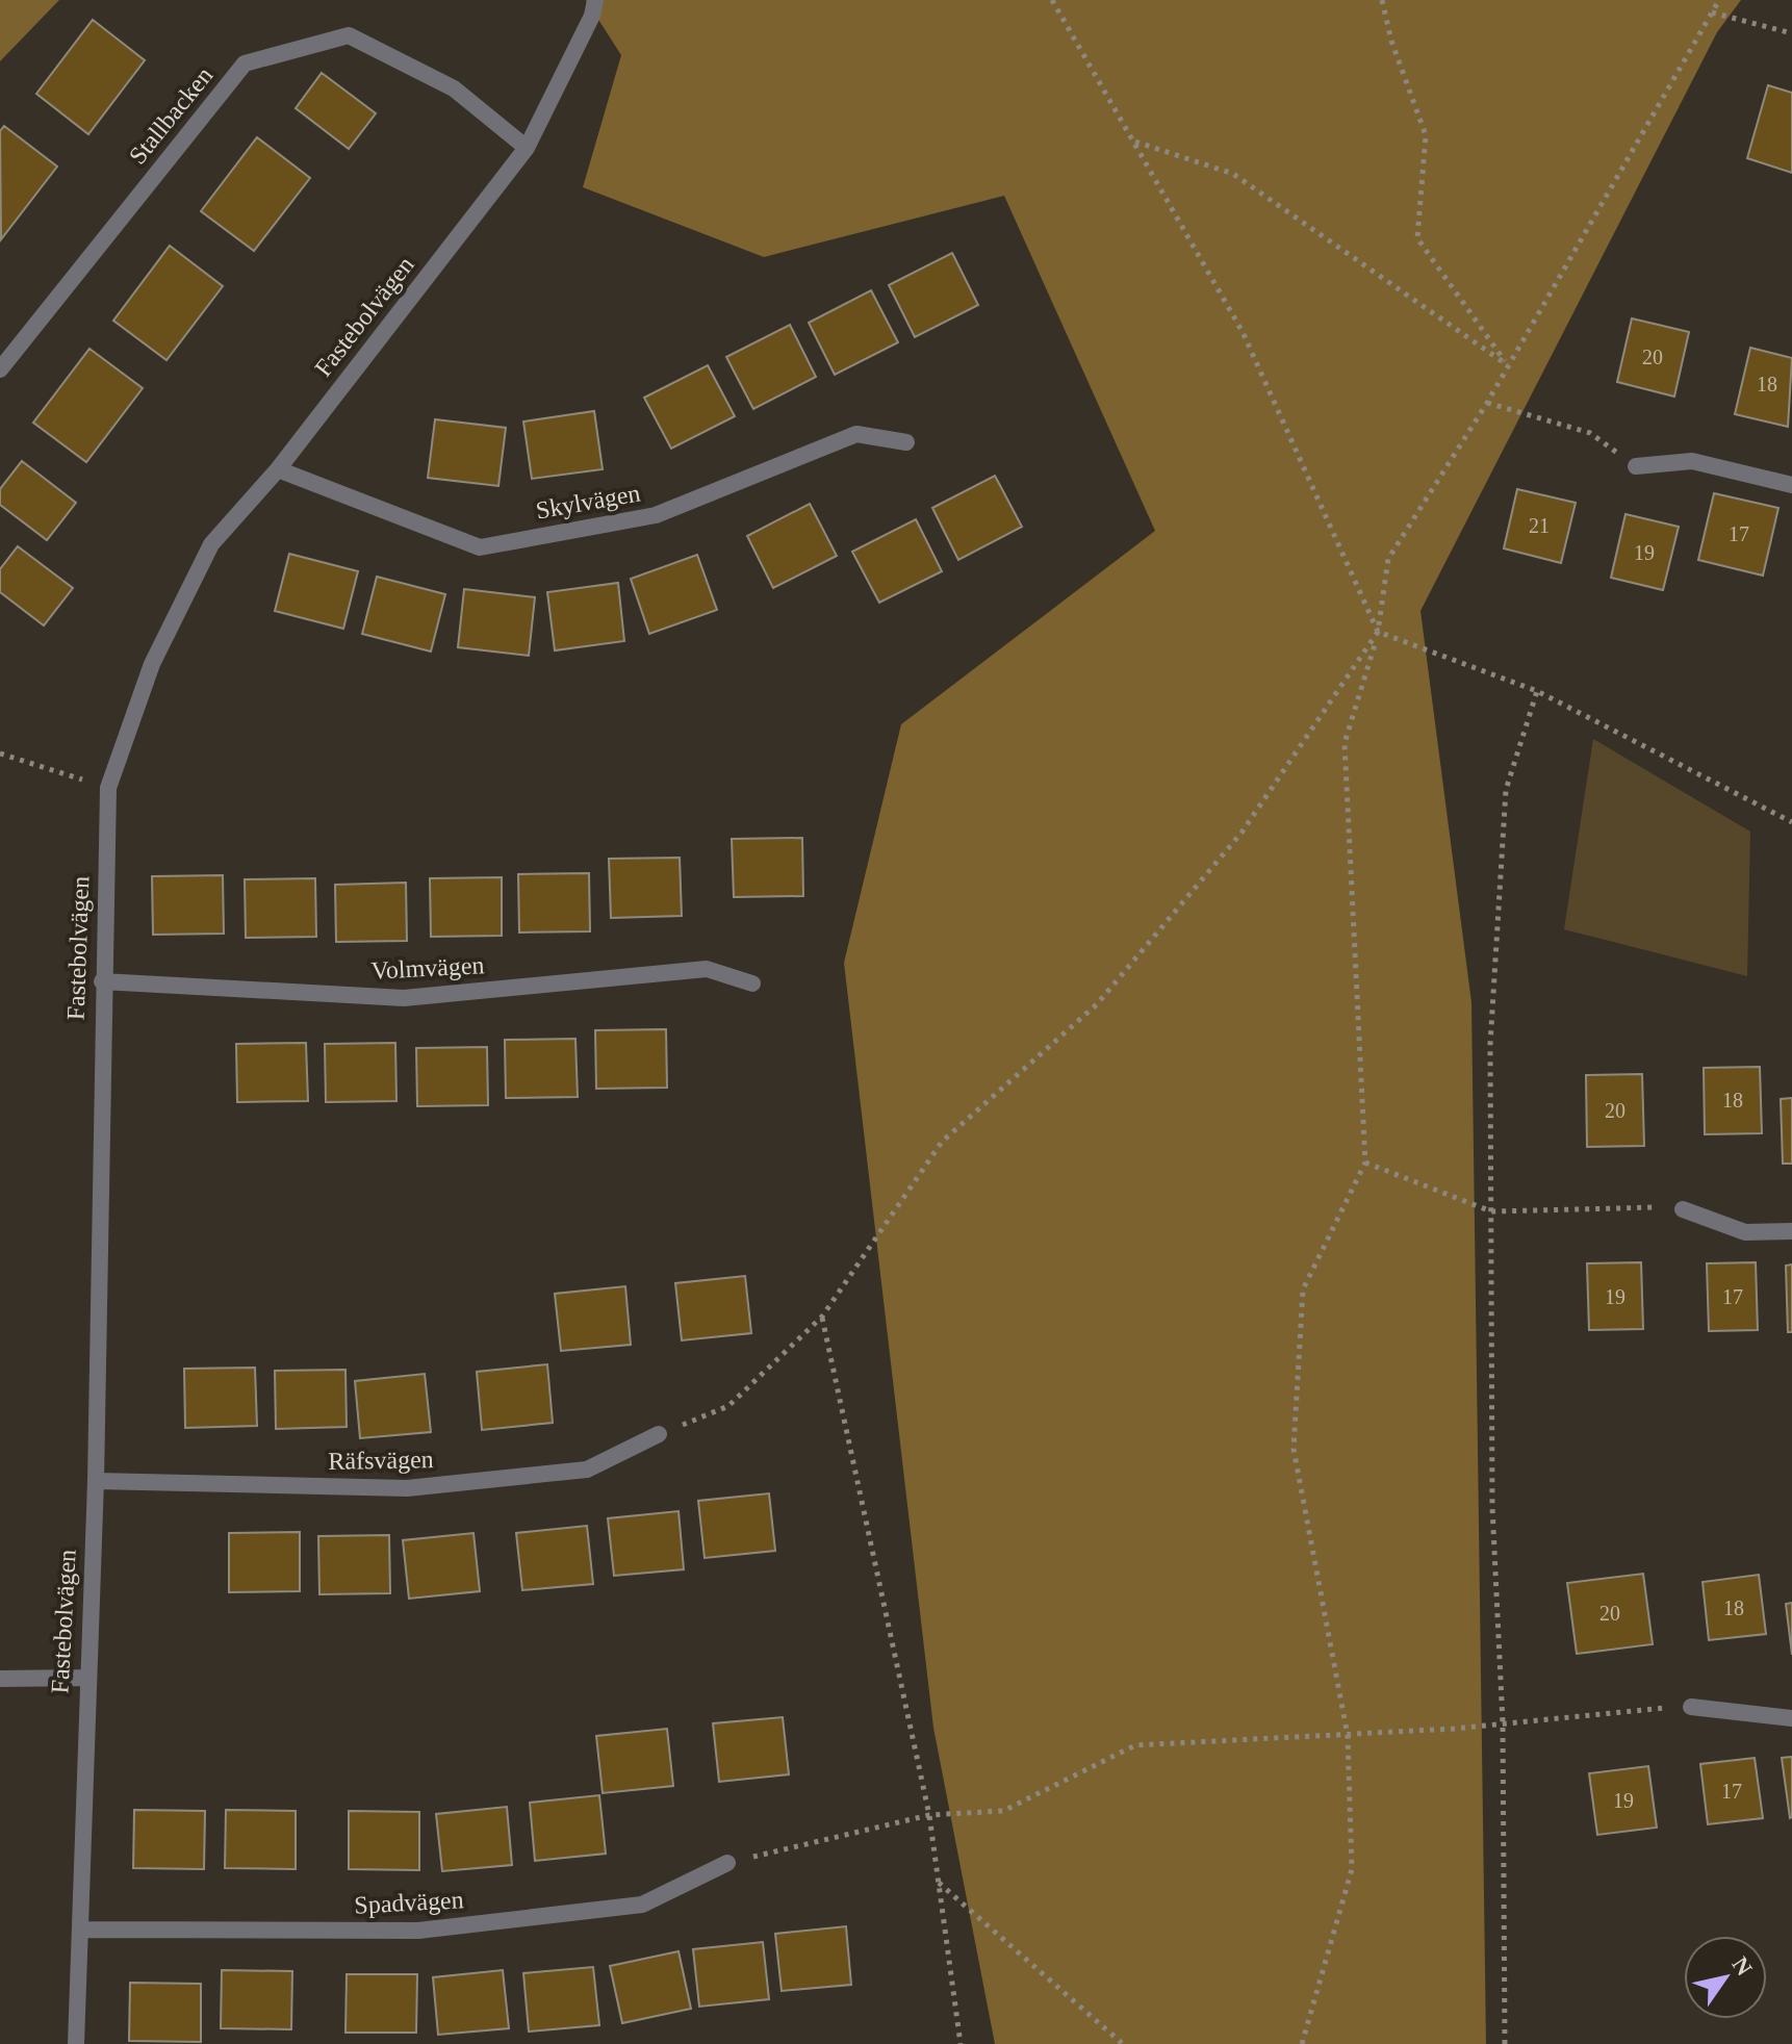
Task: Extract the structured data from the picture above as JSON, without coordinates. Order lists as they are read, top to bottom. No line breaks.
{"streets":{"street":["Stallbacken","Fastebolvägen","Skylvägen","Volmvägen","Räfsvägen","Spadvägen"]},"crossings":[["Stallbacken","Fastebolvägen"],["Fastebolvägen","Skylvägen"],["Fastebolvägen","Volmvägen"],["Fastebolvägen","Räfsvägen"],["Fastebolvägen","Spadvägen"]],"house_numbers":["20","18","21","17","19","18","20","19","17","18","20","17","19"],"north":"top right"}
